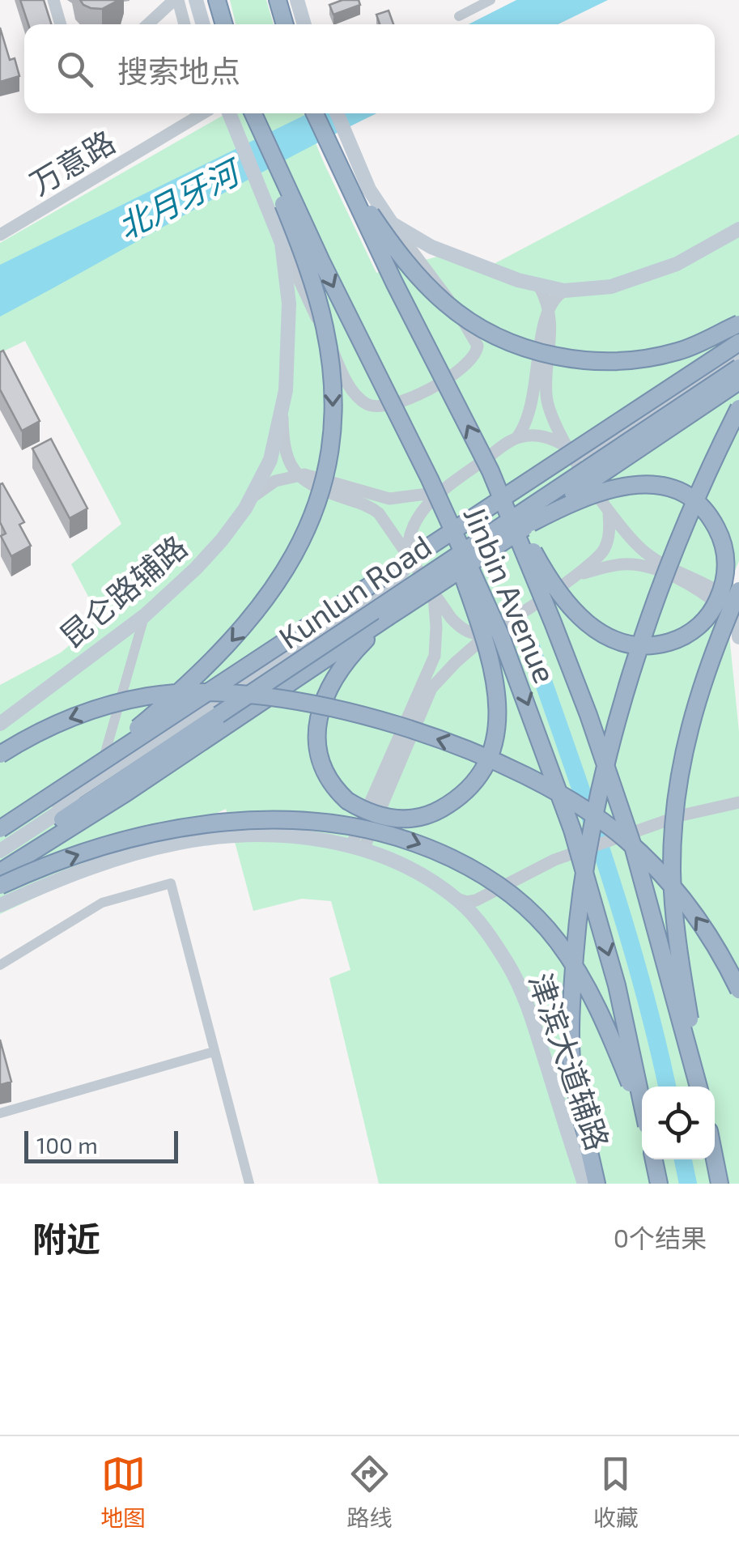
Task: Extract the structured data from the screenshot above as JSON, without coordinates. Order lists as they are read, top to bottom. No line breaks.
{"streets":{"highway":["Kunlun Road","Jinbin Avenue"],"main road":["昆仑路辅路","津滨大道辅路"],"street":["万意路"]},"water":["北月牙河"],"scale_bar":"100 m","page":{"search":"搜索地点","scale":"100 m","heading":["附近","0个结果"],"nav":["地图","路线","收藏"]}}
